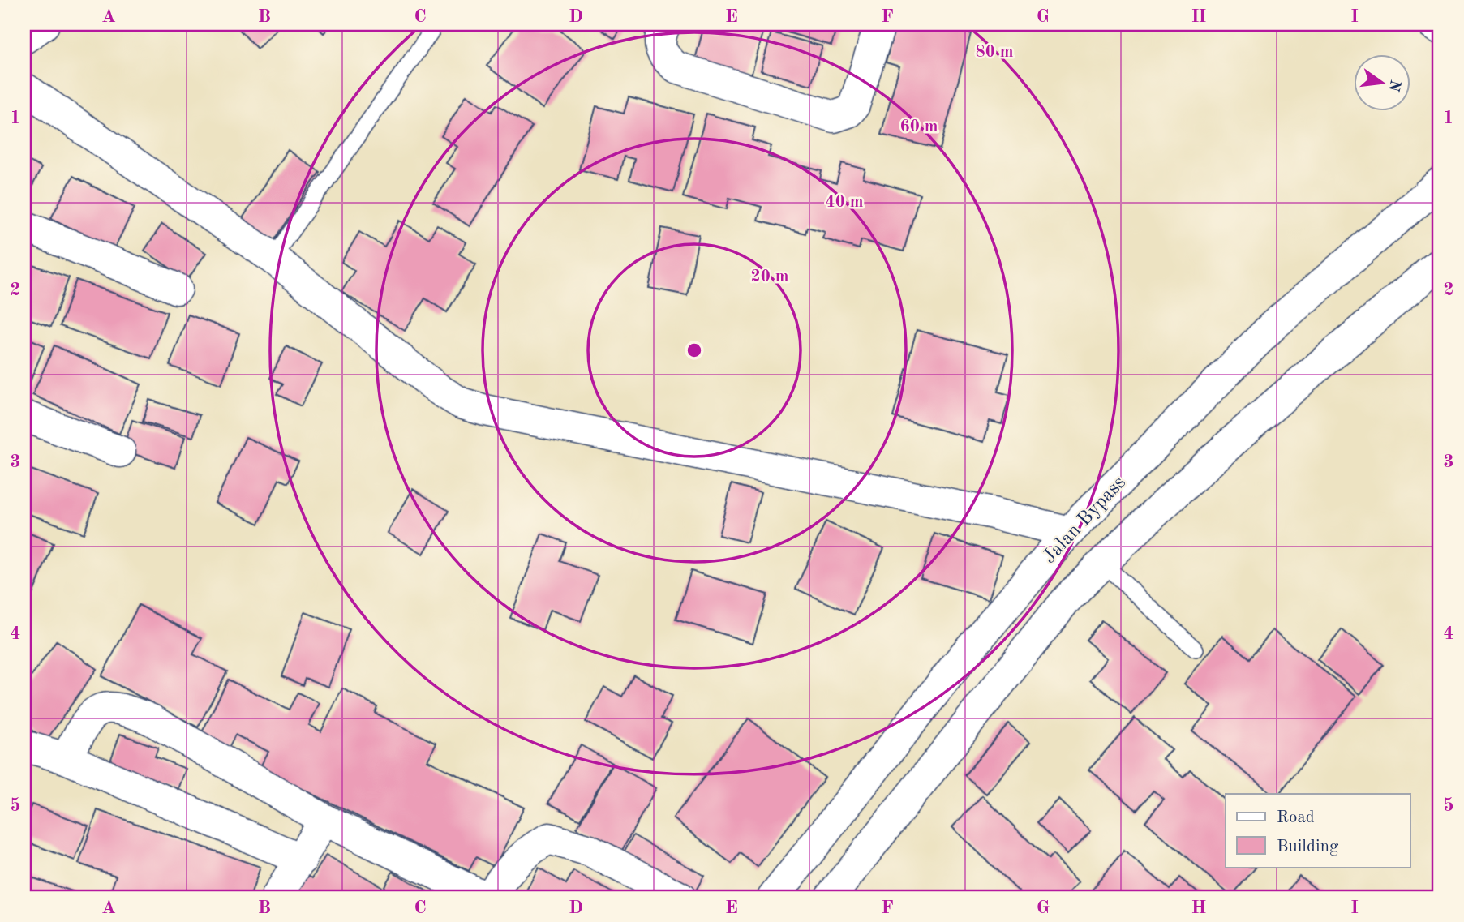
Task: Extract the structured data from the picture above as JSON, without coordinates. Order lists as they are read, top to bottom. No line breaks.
{"streets":{"main road":["Jalan Bypass"]},"legend":["Road","Building"],"north":"right","grid":{"columns":["A","B","C","D","E","F","G","H","I"],"rows":["1","2","3","4","5"]},"rings":["80 m","60 m","40 m","20 m"]}
